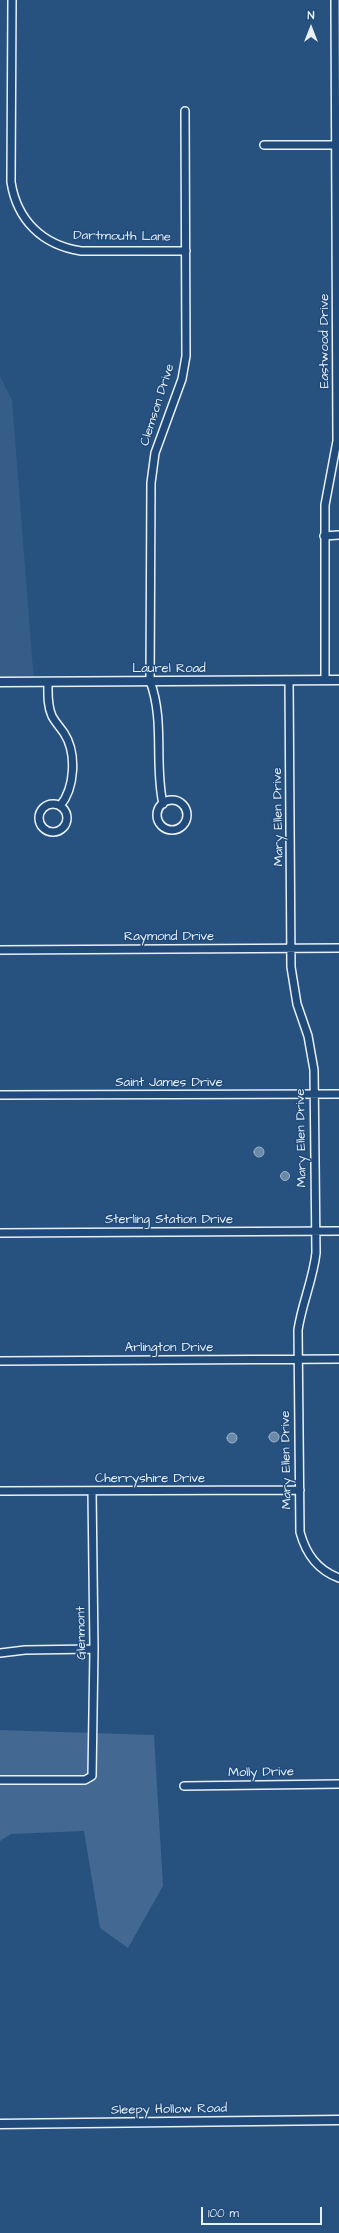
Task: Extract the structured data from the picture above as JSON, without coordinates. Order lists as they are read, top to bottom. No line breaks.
{"streets":{"street":["Dartmouth Lane","Eastwood Drive","Clemson Drive","Laurel Road","Mary Ellen Drive","Raymond Drive","Saint James Drive","Sterling Station Drive","Arlington Drive","Cherryshire Drive","Glenmont","Molly Drive","Sleepy Hollow Road"]},"crossings":[["Dartmouth Lane","Clemson Drive"],["Eastwood Drive","Laurel Road"],["Clemson Drive","Laurel Road"],["Laurel Road","Mary Ellen Drive"],["Mary Ellen Drive","Raymond Drive"],["Mary Ellen Drive","Saint James Drive"],["Mary Ellen Drive","Sterling Station Drive"],["Mary Ellen Drive","Arlington Drive"],["Mary Ellen Drive","Cherryshire Drive"],["Cherryshire Drive","Glenmont"]],"scale_bar":"100 m","north":"top"}
